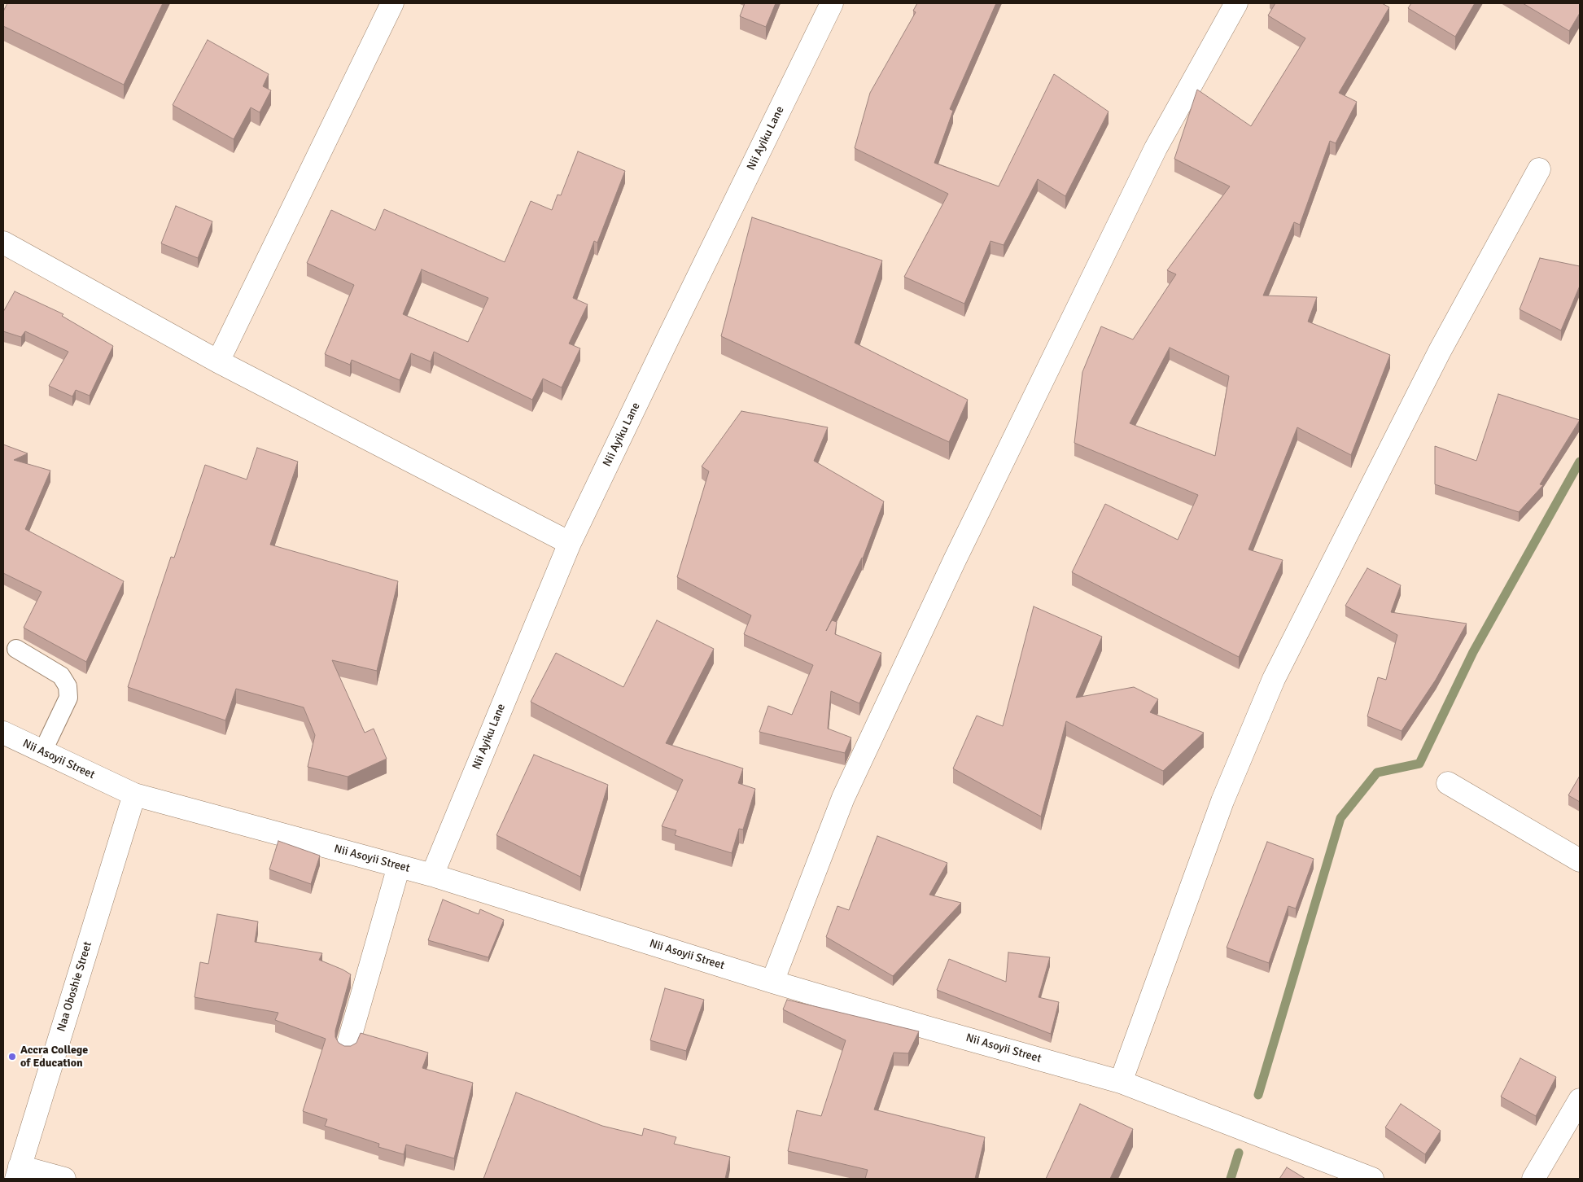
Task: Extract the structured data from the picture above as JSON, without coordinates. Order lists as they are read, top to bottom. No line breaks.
{"streets":{"street":["Nii Ayiku Lane","Nii Asoyii Street","Naa Oboshie Street"]},"crossings":[["Nii Ayiku Lane","Nii Asoyii Street"],["Nii Asoyii Street","Naa Oboshie Street"]],"places":["Accra College of Education"]}
